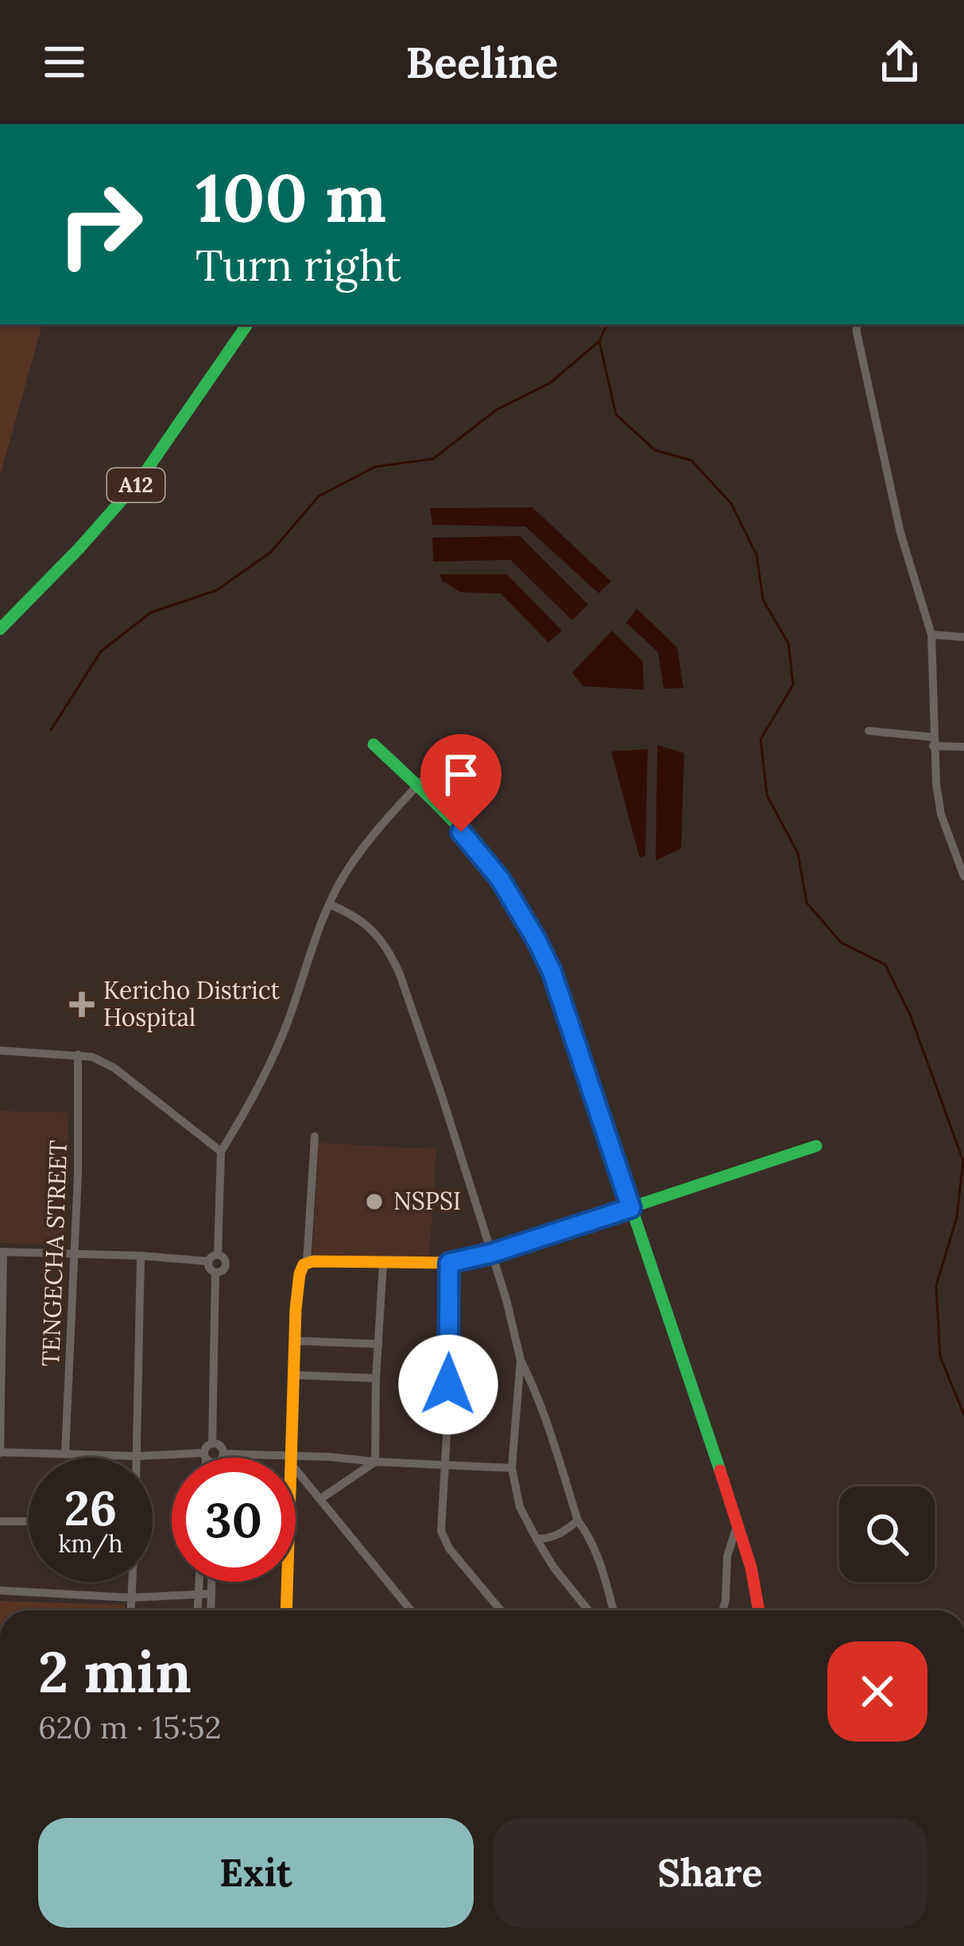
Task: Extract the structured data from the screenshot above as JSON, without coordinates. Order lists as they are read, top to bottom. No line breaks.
{"streets":{"main road":["A12"],"street":["TENGECHA STREET"]},"places":{"health":["Kericho District Hospital"],"other":["NSPSI"]},"page":{"header":"Beeline","turn":["100 m","Turn right"],"speed":"26 km/h","limit":"30","heading":["2 min","620 m · 15:52"],"buttons":["Exit","Share"]}}
